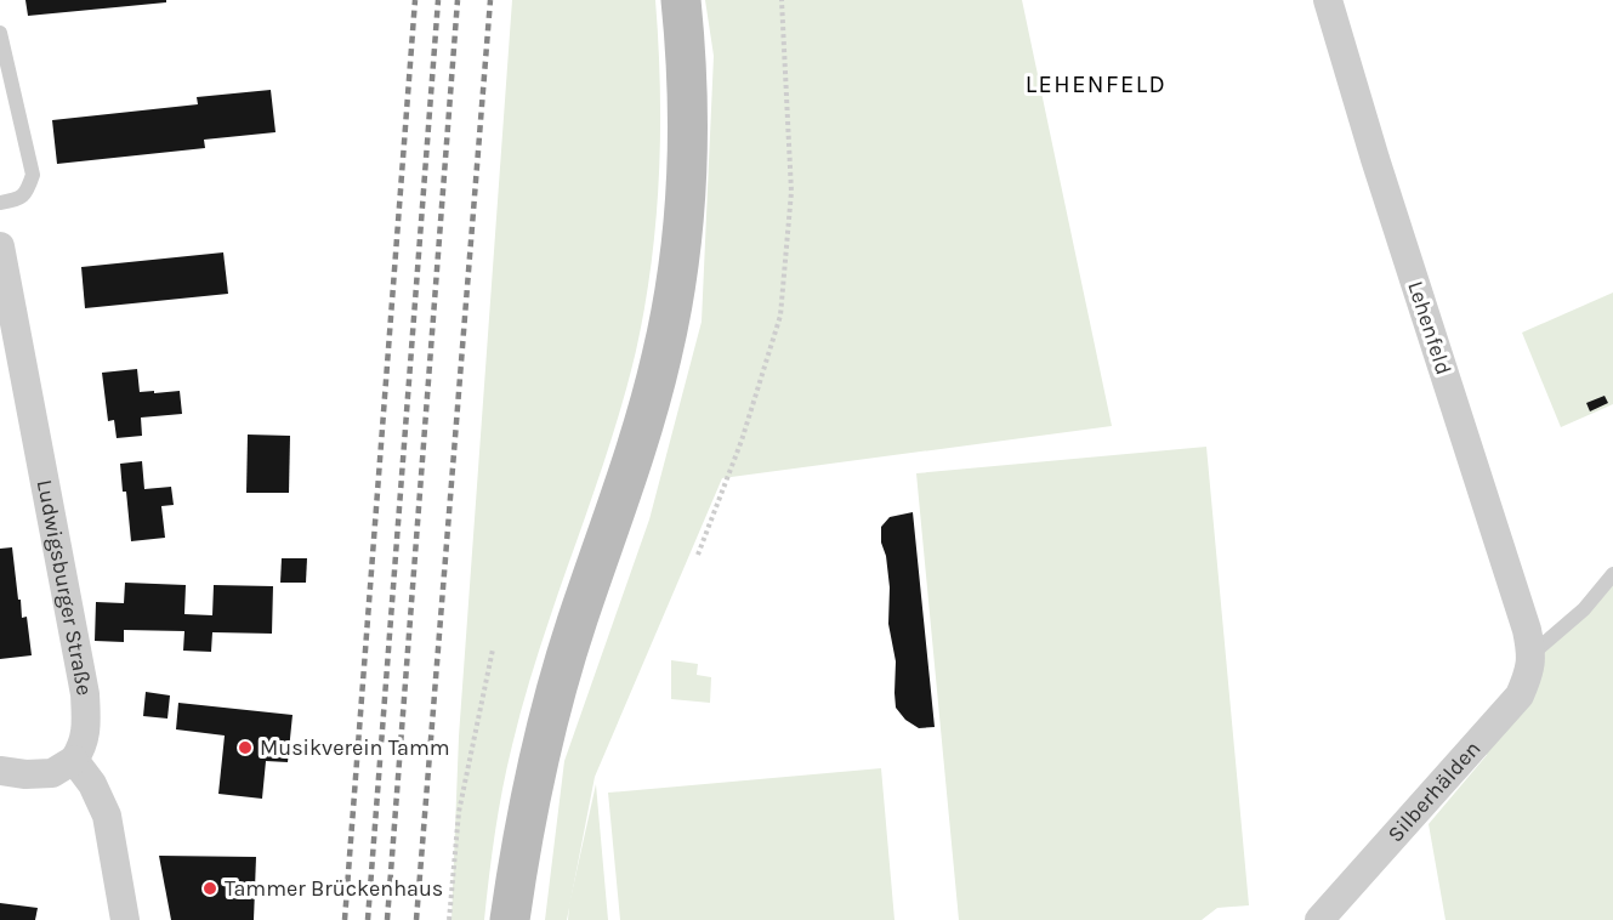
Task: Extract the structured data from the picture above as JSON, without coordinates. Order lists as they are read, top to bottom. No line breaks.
{"streets":{"street":["Lehenfeld","Ludwigsburger Straße","Silberhälden"]},"crossings":[["Lehenfeld","Silberhälden"]],"districts":["LEHENFELD"],"places":["Musikverein Tamm","Tammer Brückenhaus"]}
